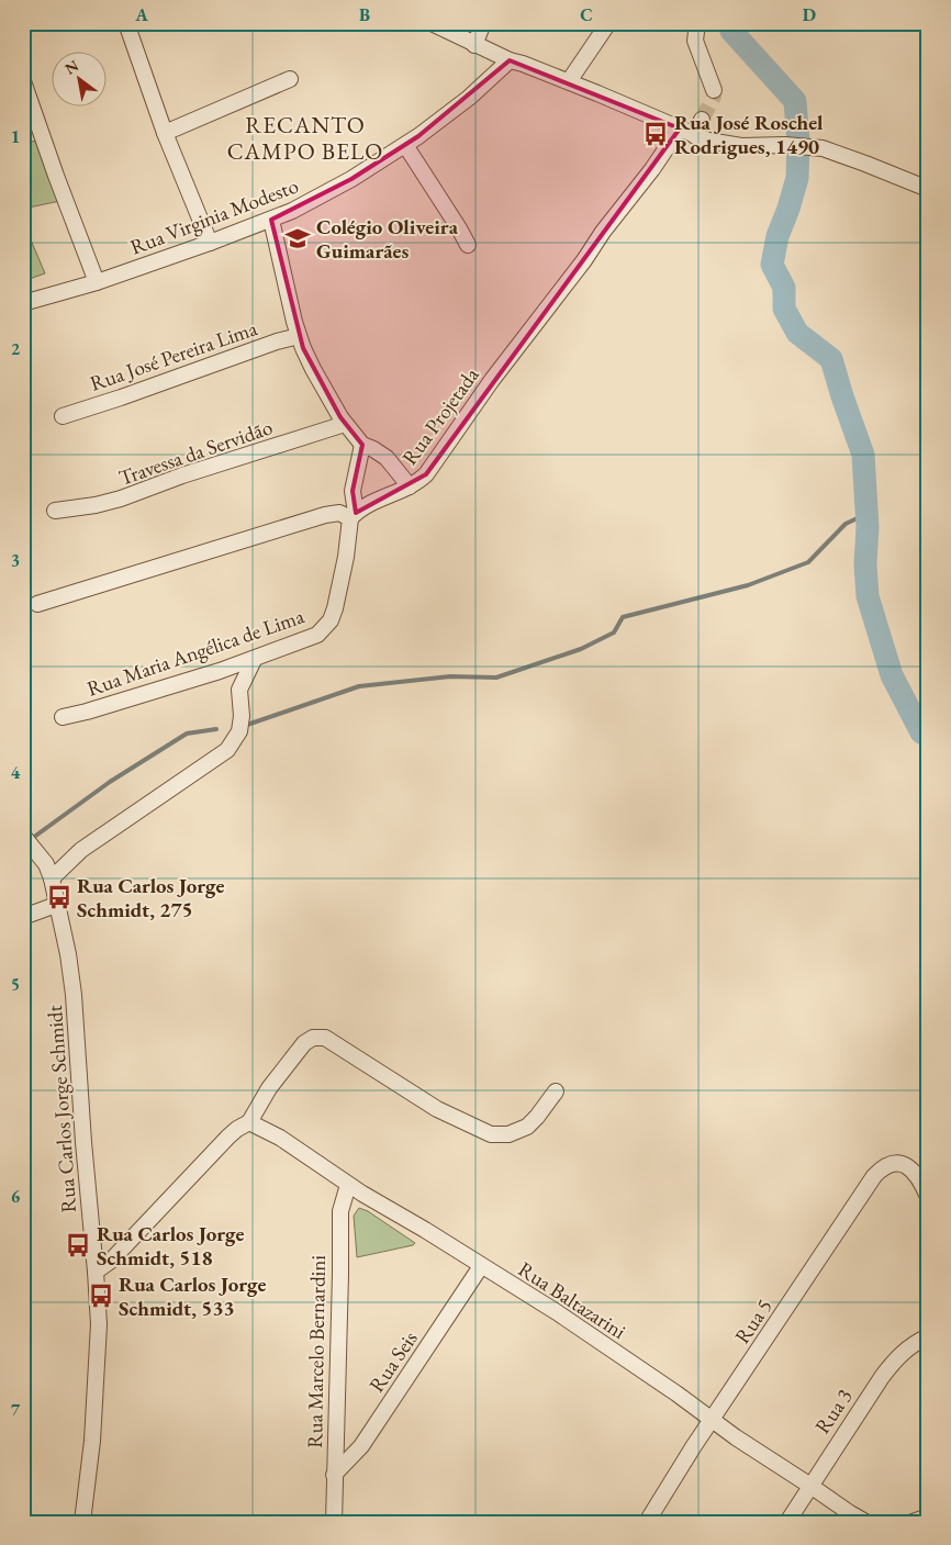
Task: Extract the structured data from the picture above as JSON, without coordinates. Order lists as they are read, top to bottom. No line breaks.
{"streets":{"street":["Rua Virginia Modesto","Rua José Pereira Lima","Rua Projetada","Travessa da Servidão","Rua Maria Angélica de Lima","Rua Carlos Jorge Schmidt","Rua Baltazarini","Rua 5","Rua Marcelo Bernardini","Rua Seis","Rua 3"]},"crossings":[["Rua Projetada","Rua Maria Angélica de Lima"],["Rua Baltazarini","Rua 5"],["Rua Baltazarini","Rua Marcelo Bernardini"],["Rua Baltazarini","Rua Seis"],["Rua Baltazarini","Rua 3"],["Rua Marcelo Bernardini","Rua Seis"]],"districts":["RECANTO CAMPO BELO"],"places":{"bus stop":["Rua José Roschel Rodrigues, 1490","Rua Carlos Jorge Schmidt, 275","Rua Carlos Jorge Schmidt, 518","Rua Carlos Jorge Schmidt, 533"],"school or university":["Colégio Oliveira Guimarães"]},"north":"top left","grid":{"columns":["A","B","C","D"],"rows":["1","2","3","4","5","6","7"]}}
